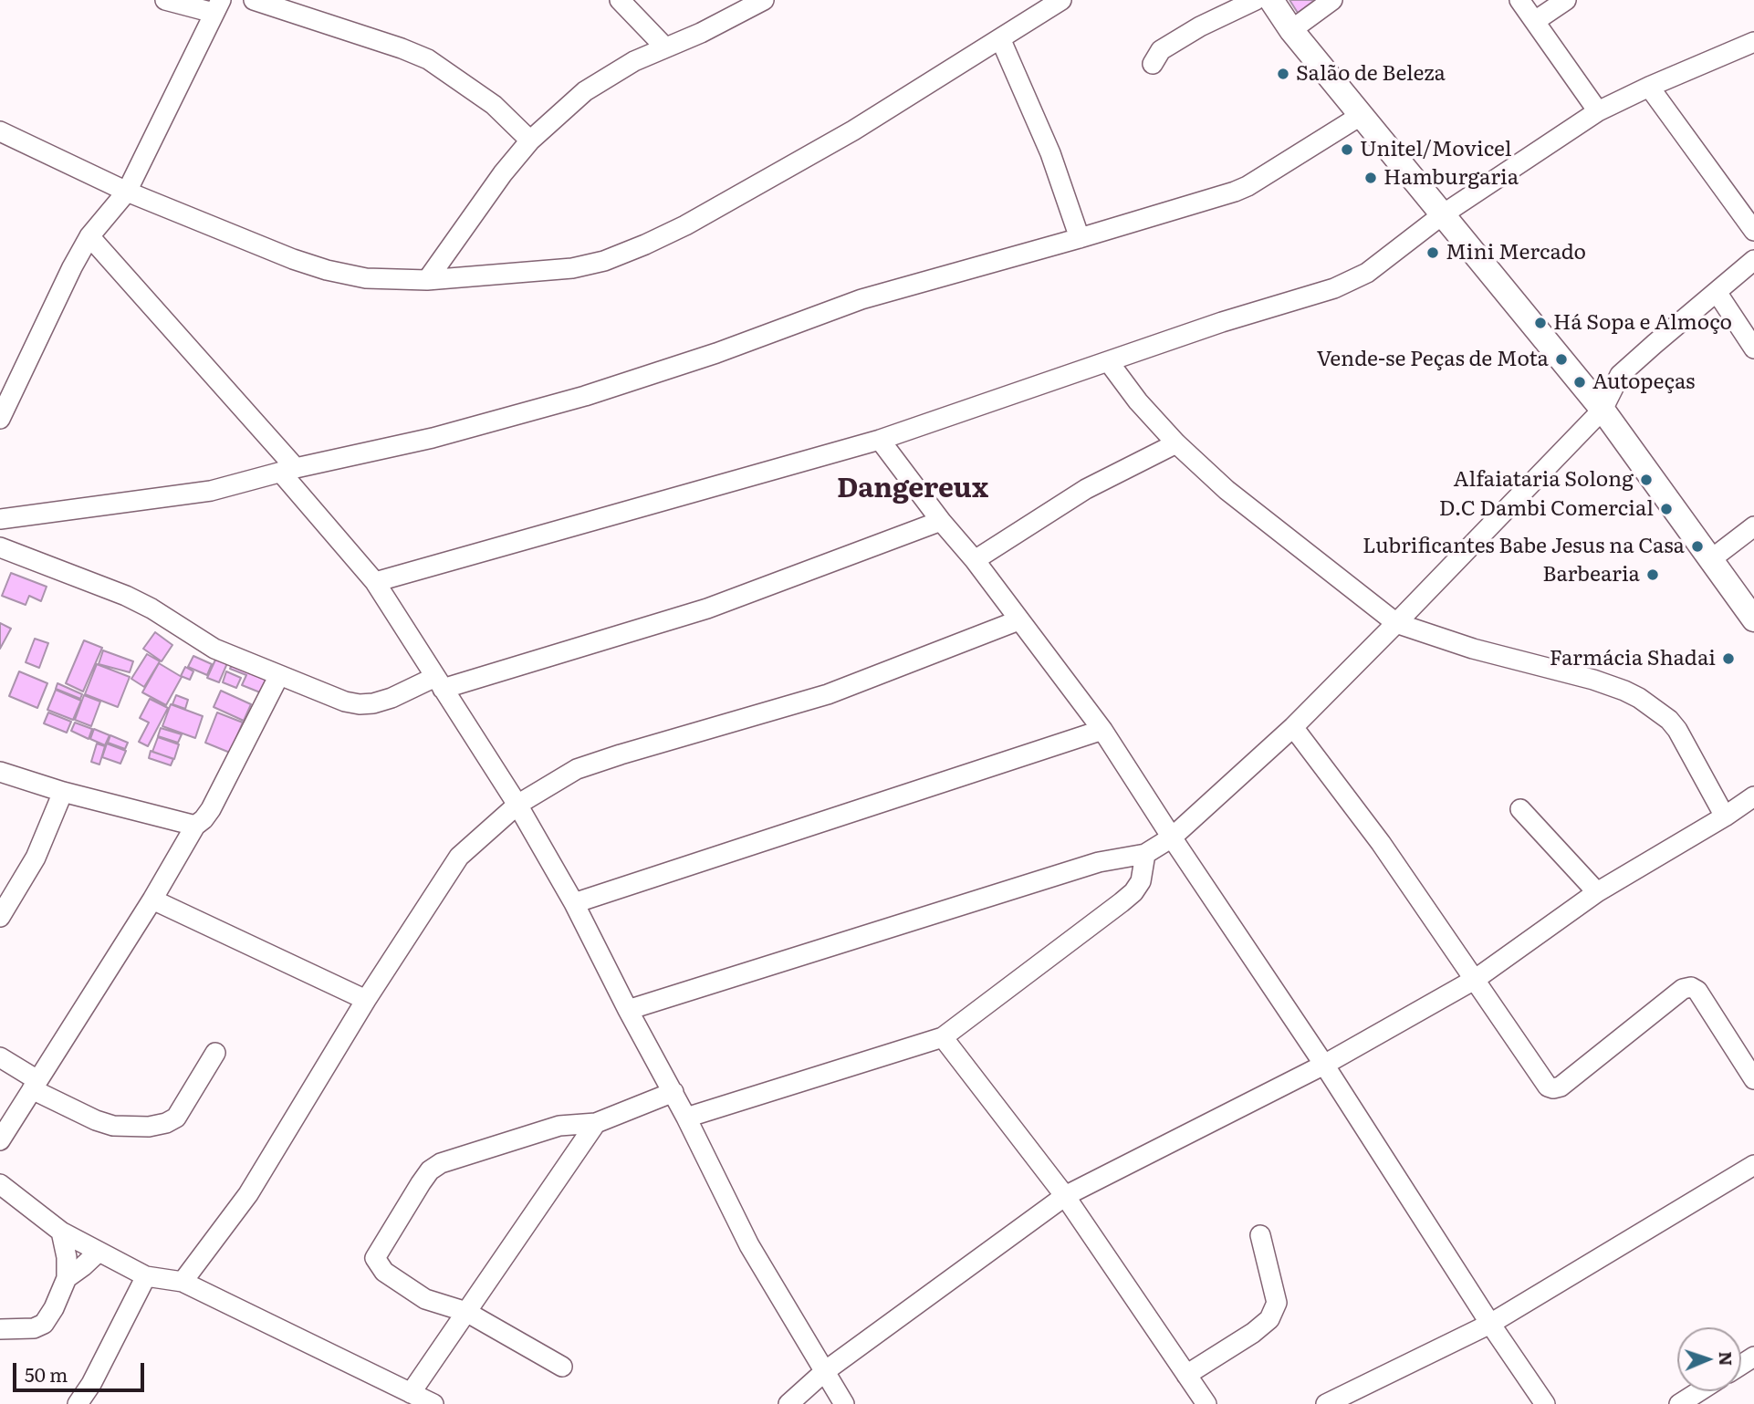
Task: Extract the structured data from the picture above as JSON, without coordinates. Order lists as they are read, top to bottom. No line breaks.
{"districts":["Dangereux"],"places":["Salão de Beleza","Unitel/Movicel","Hamburgaria","Mini Mercado","Há Sopa e Almoço","Vende-se Peças de Mota","Autopeças","Alfaiataria Solong","D.C Dambi Comercial","Lubrificantes Babe Jesus na Casa","Barbearia","Farmácia Shadai"],"scale_bar":"50 m","north":"right"}
